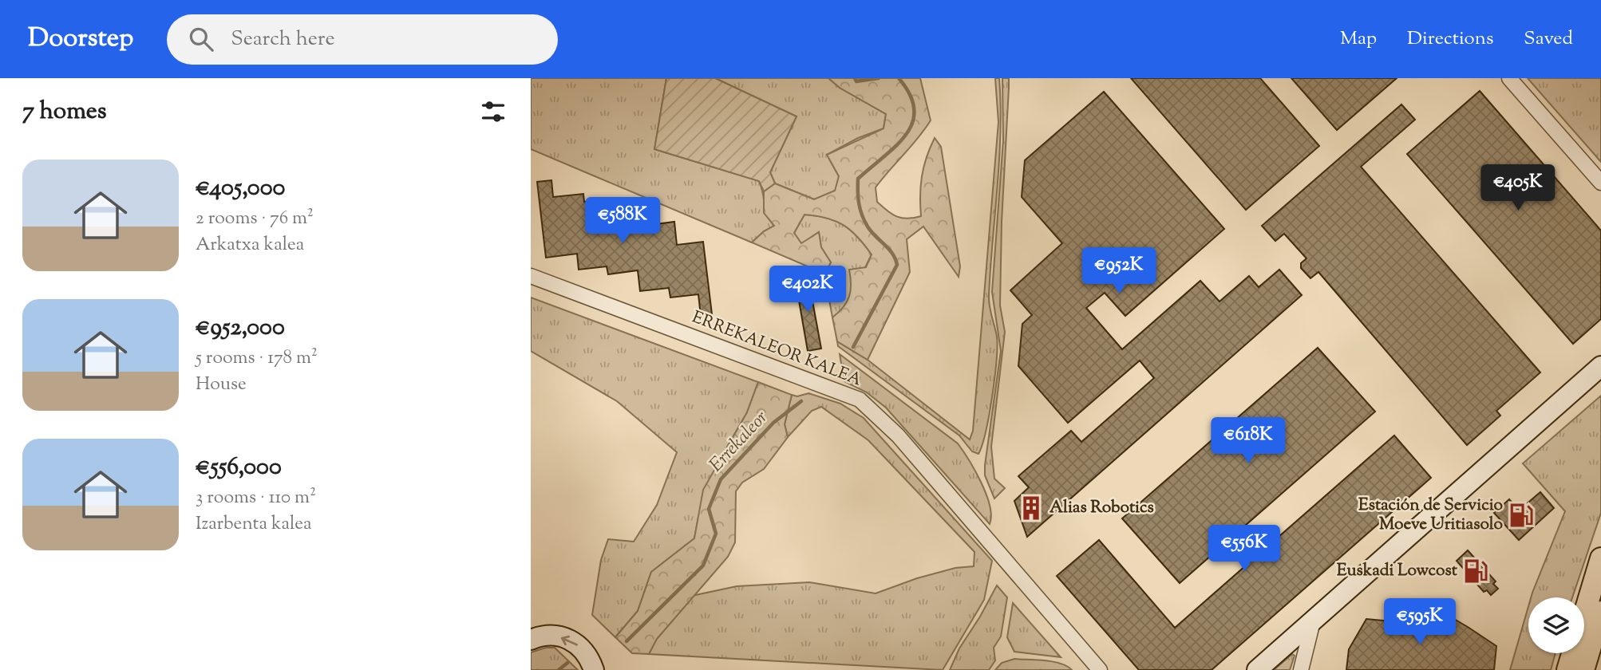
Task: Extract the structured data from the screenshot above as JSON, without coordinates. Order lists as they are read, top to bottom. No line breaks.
{"streets":{"street":["ERREKALEOR KALEA"]},"water":["Errekaleor"],"places":{"building":["Alias Robotics"],"fuel station":["Estación de Servicio Moeve Uritiasolo","Euskadi Lowcost"]},"page":{"header":"Doorstep","search":"Search here","nav":["Map","Directions","Saved"],"heading":"7 homes","list":[{"name":"€405,000","note":"2 rooms · 76 m² · Arkatxa kalea"},{"name":"€952,000","note":"5 rooms · 178 m² · House"},{"name":"€556,000","note":"3 rooms · 110 m² · Izarbenta kalea"}],"price":["€405K","€588K","€952K","€402K","€618K","€556K","€595K"]}}
